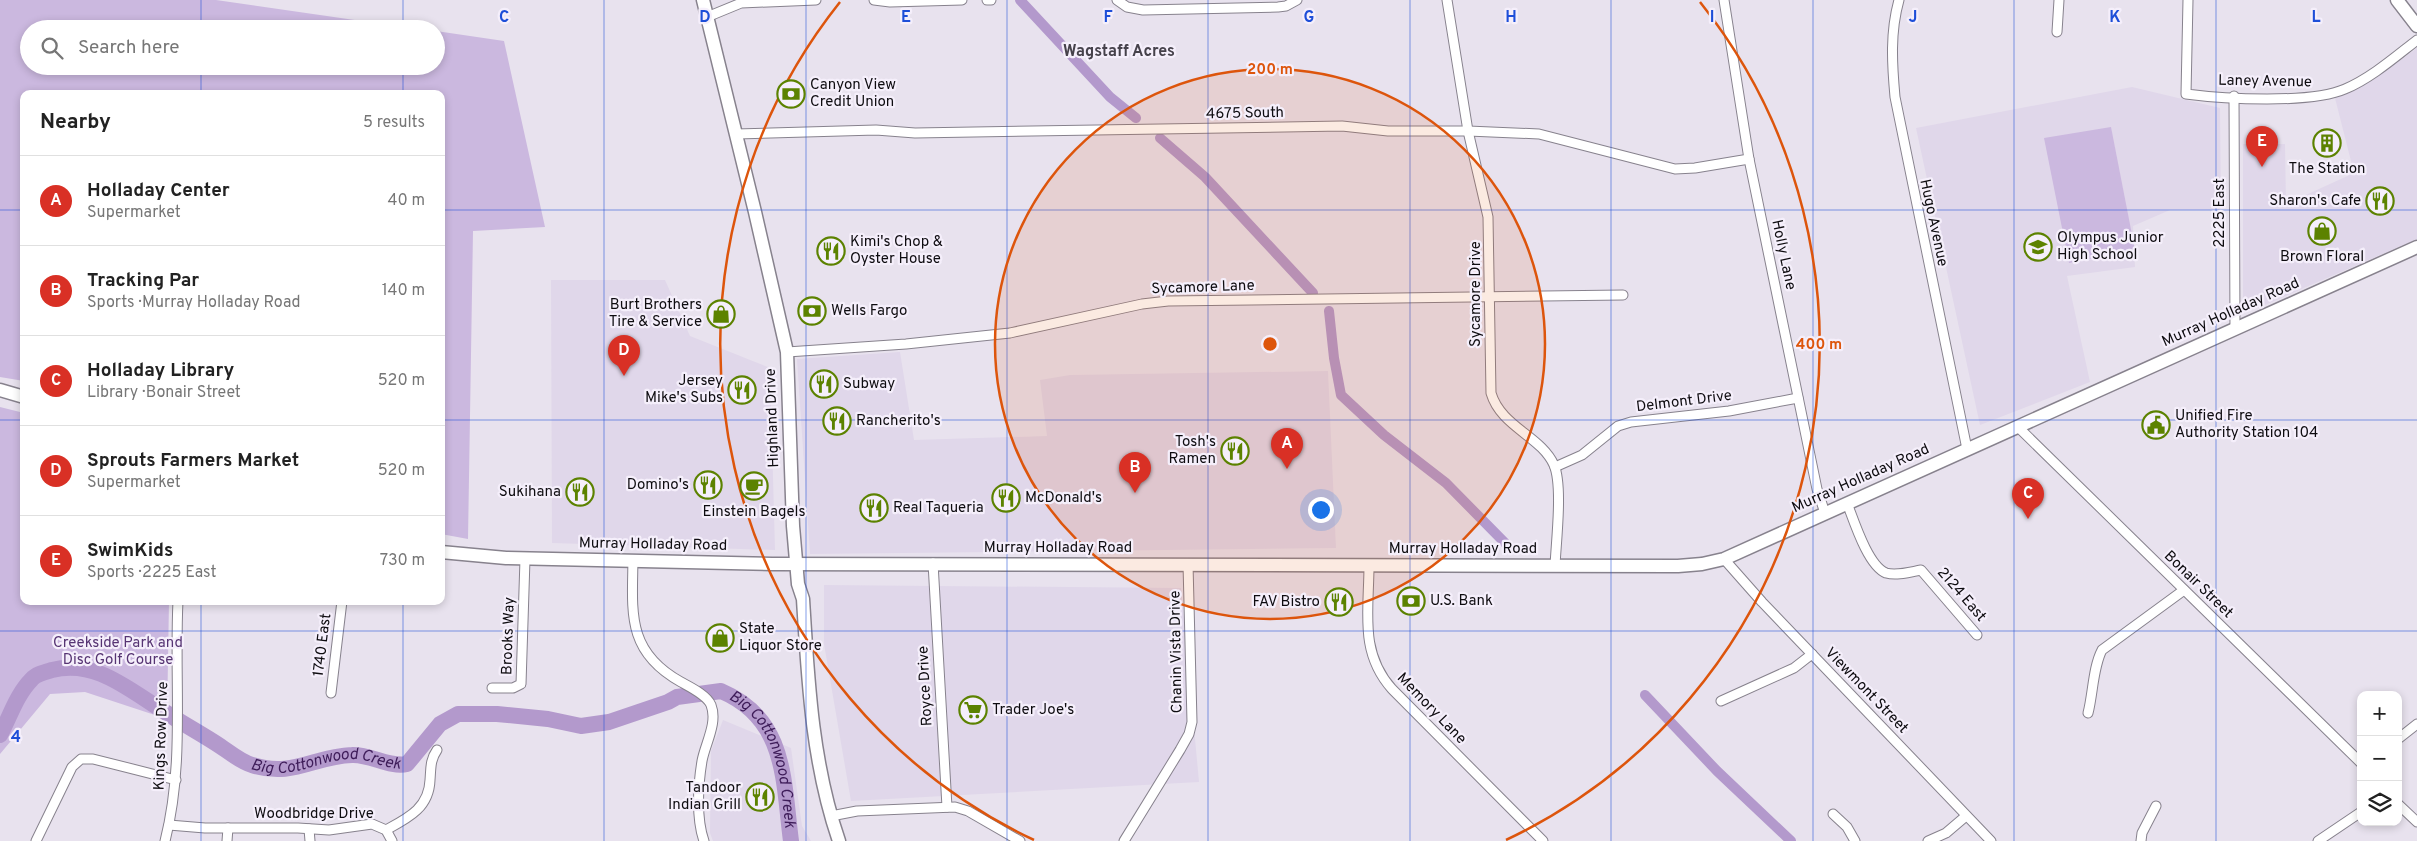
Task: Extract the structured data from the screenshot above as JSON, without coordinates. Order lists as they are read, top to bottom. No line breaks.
{"streets":{"main road":["Murray Holladay Road","Highland Drive"],"street":["Laney Avenue","4675 South","2225 East","Hugo Avenue","Holly Lane","Sycamore Lane","Sycamore Drive","Delmont Drive","Bonair Street","2124 East","Brooks Way","1740 East","Chanin Vista Drive","Royce Drive","Viewmont Street","Memory Lane","Kings Row Drive","Woodbridge Drive"]},"crossings":[["Laney Avenue","2225 East"],["4675 South","Holly Lane"],["4675 South","Sycamore Drive"],["4675 South","Highland Drive"],["2225 East","Murray Holladay Road"],["Hugo Avenue","Murray Holladay Road"],["Holly Lane","Murray Holladay Road"],["Holly Lane","Delmont Drive"],["Sycamore Lane","Sycamore Drive"],["Sycamore Lane","Highland Drive"],["Sycamore Drive","Delmont Drive"],["Murray Holladay Road","Highland Drive"],["Murray Holladay Road","Bonair Street"],["Murray Holladay Road","2124 East"],["Murray Holladay Road","Brooks Way"],["Murray Holladay Road","Chanin Vista Drive"],["Murray Holladay Road","Royce Drive"],["Murray Holladay Road","Viewmont Street"],["Murray Holladay Road","Memory Lane"],["Kings Row Drive","Woodbridge Drive"]],"districts":["Wagstaff Acres"],"water":["Big Cottonwood Creek"],"parks":["Creekside Park and Disc Golf Course"],"places":{"bank":["Canyon View Credit Union","Wells Fargo","U.S. Bank"],"building":["The Station"],"restaurant":["Sharon's Cafe","Kimi's Chop & Oyster House","Subway","Jersey Mike's Subs","Rancherito's","Tosh's Ramen","Domino's","Sukihana","McDonald's","Real Taqueria","FAV Bistro","Tandoor Indian Grill"],"shop":["Brown Floral","Burt Brothers Tire & Service","State Liquor Store"],"school or university":["Olympus Junior High School"],"public building":["Unified Fire Authority Station 104"],"cafe":["Einstein Bagels"],"supermarket":["Trader Joe's"]},"page":{"search":"Search here","heading":["Nearby","5 results"],"pins":["E","D","A","B","C"],"list":[{"mark":"A","name":"Holladay Center","note":"Supermarket","value":"40 m"},{"mark":"B","name":"Tracking Par","note":"Sports · Murray Holladay Road","value":"140 m"},{"mark":"C","name":"Holladay Library","note":"Library · Bonair Street","value":"520 m"},{"mark":"D","name":"Sprouts Farmers Market","note":"Supermarket","value":"520 m"},{"mark":"E","name":"SwimKids","note":"Sports · 2225 East","value":"730 m"}],"map_buttons":["+","−"]},"grid":{"columns":["C","D","E","F","G","H","I","J","K","L"],"rows":["4"]},"rings":["200 m","400 m"]}
